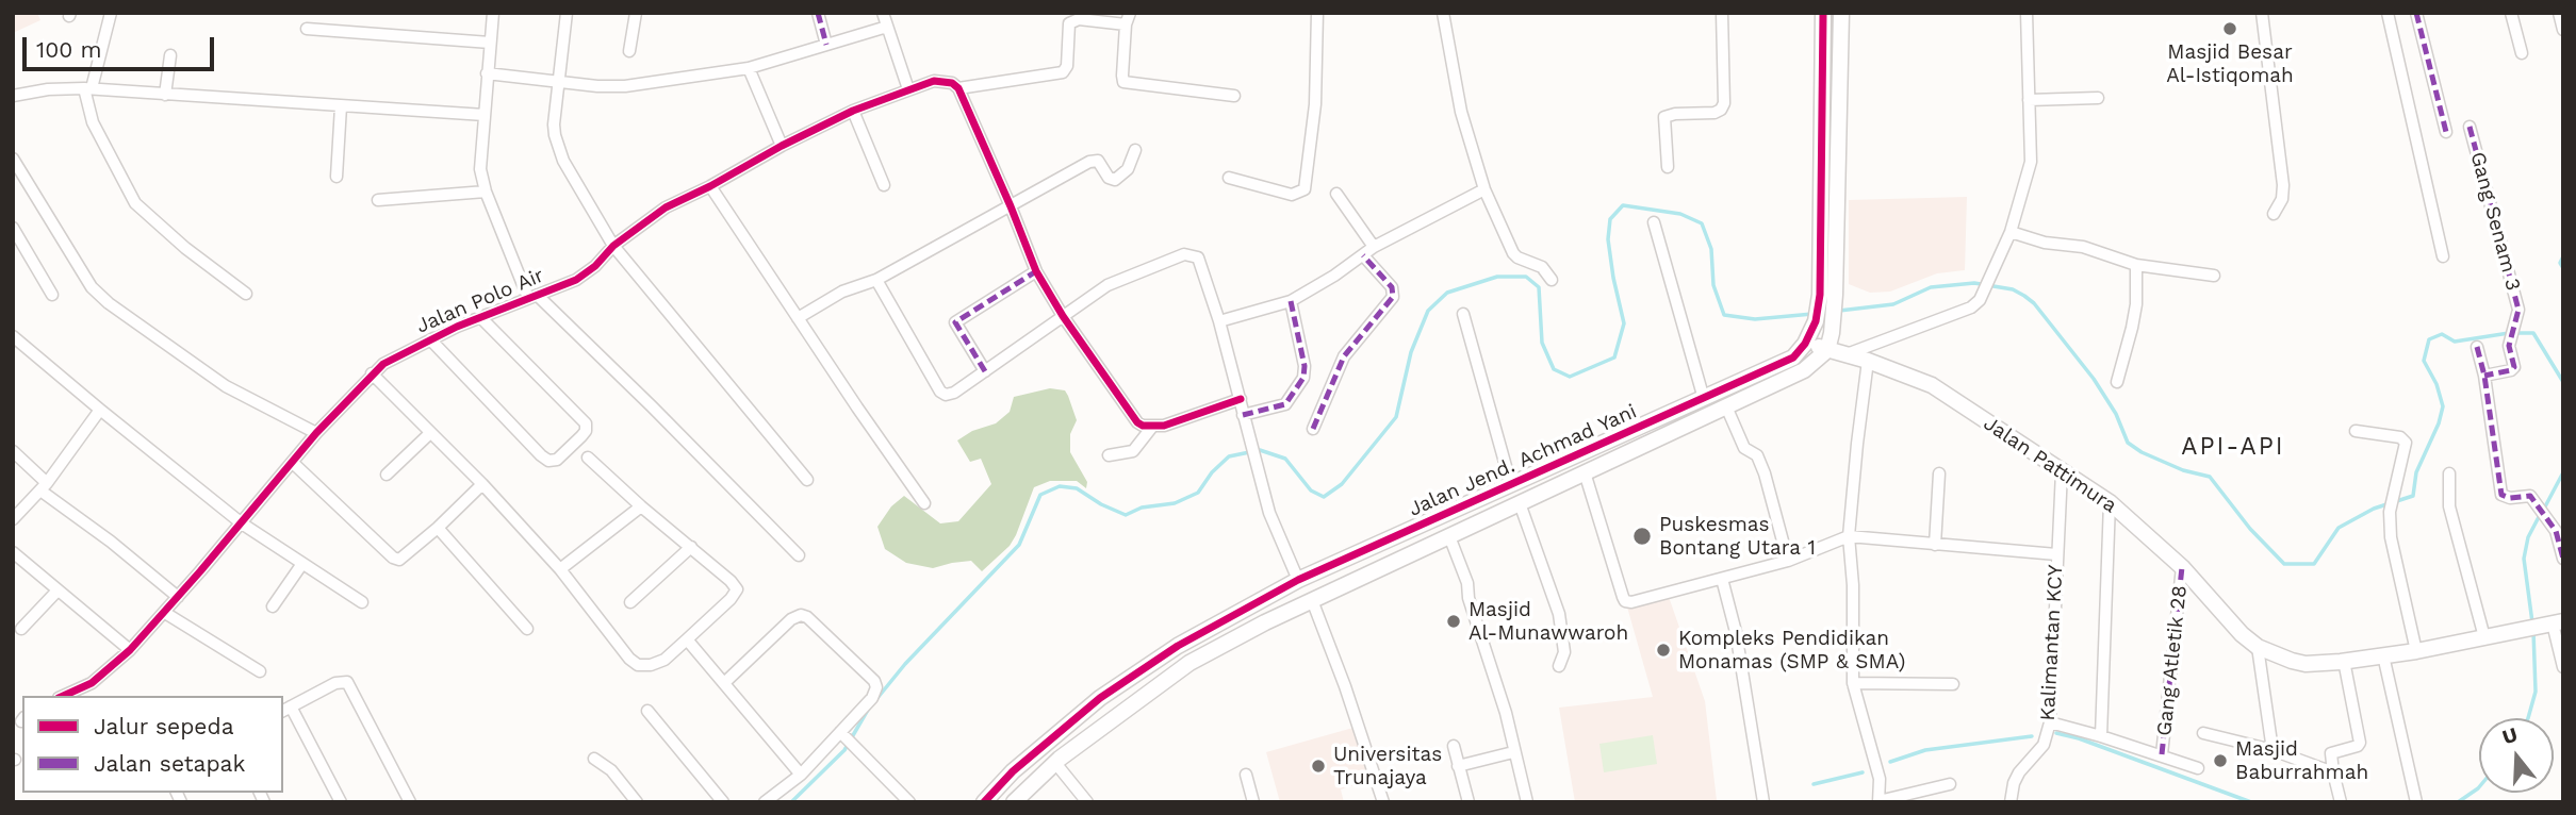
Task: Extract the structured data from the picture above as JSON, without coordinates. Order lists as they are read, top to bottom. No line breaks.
{"streets":{"street":["Gang Senam 3","Jalan Polo Air","Jalan Jend. Achmad Yani","Jalan Pattimura","Kalimantan KCY","Gang Atletik 28"]},"crossings":[["Jalan Jend. Achmad Yani","Jalan Pattimura"],["Jalan Pattimura","Kalimantan KCY"],["Jalan Pattimura","Gang Atletik 28"]],"districts":["API-API"],"places":["Masjid Besar Al-Istiqomah","Puskesmas Bontang Utara 1","Masjid Al-Munawwaroh","Kompleks Pendidikan Monamas (SMP & SMA)","Masjid Baburrahmah","Universitas Trunajaya"],"legend":["Jalur sepeda","Jalan setapak"],"scale_bar":"100 m","north":"top"}
